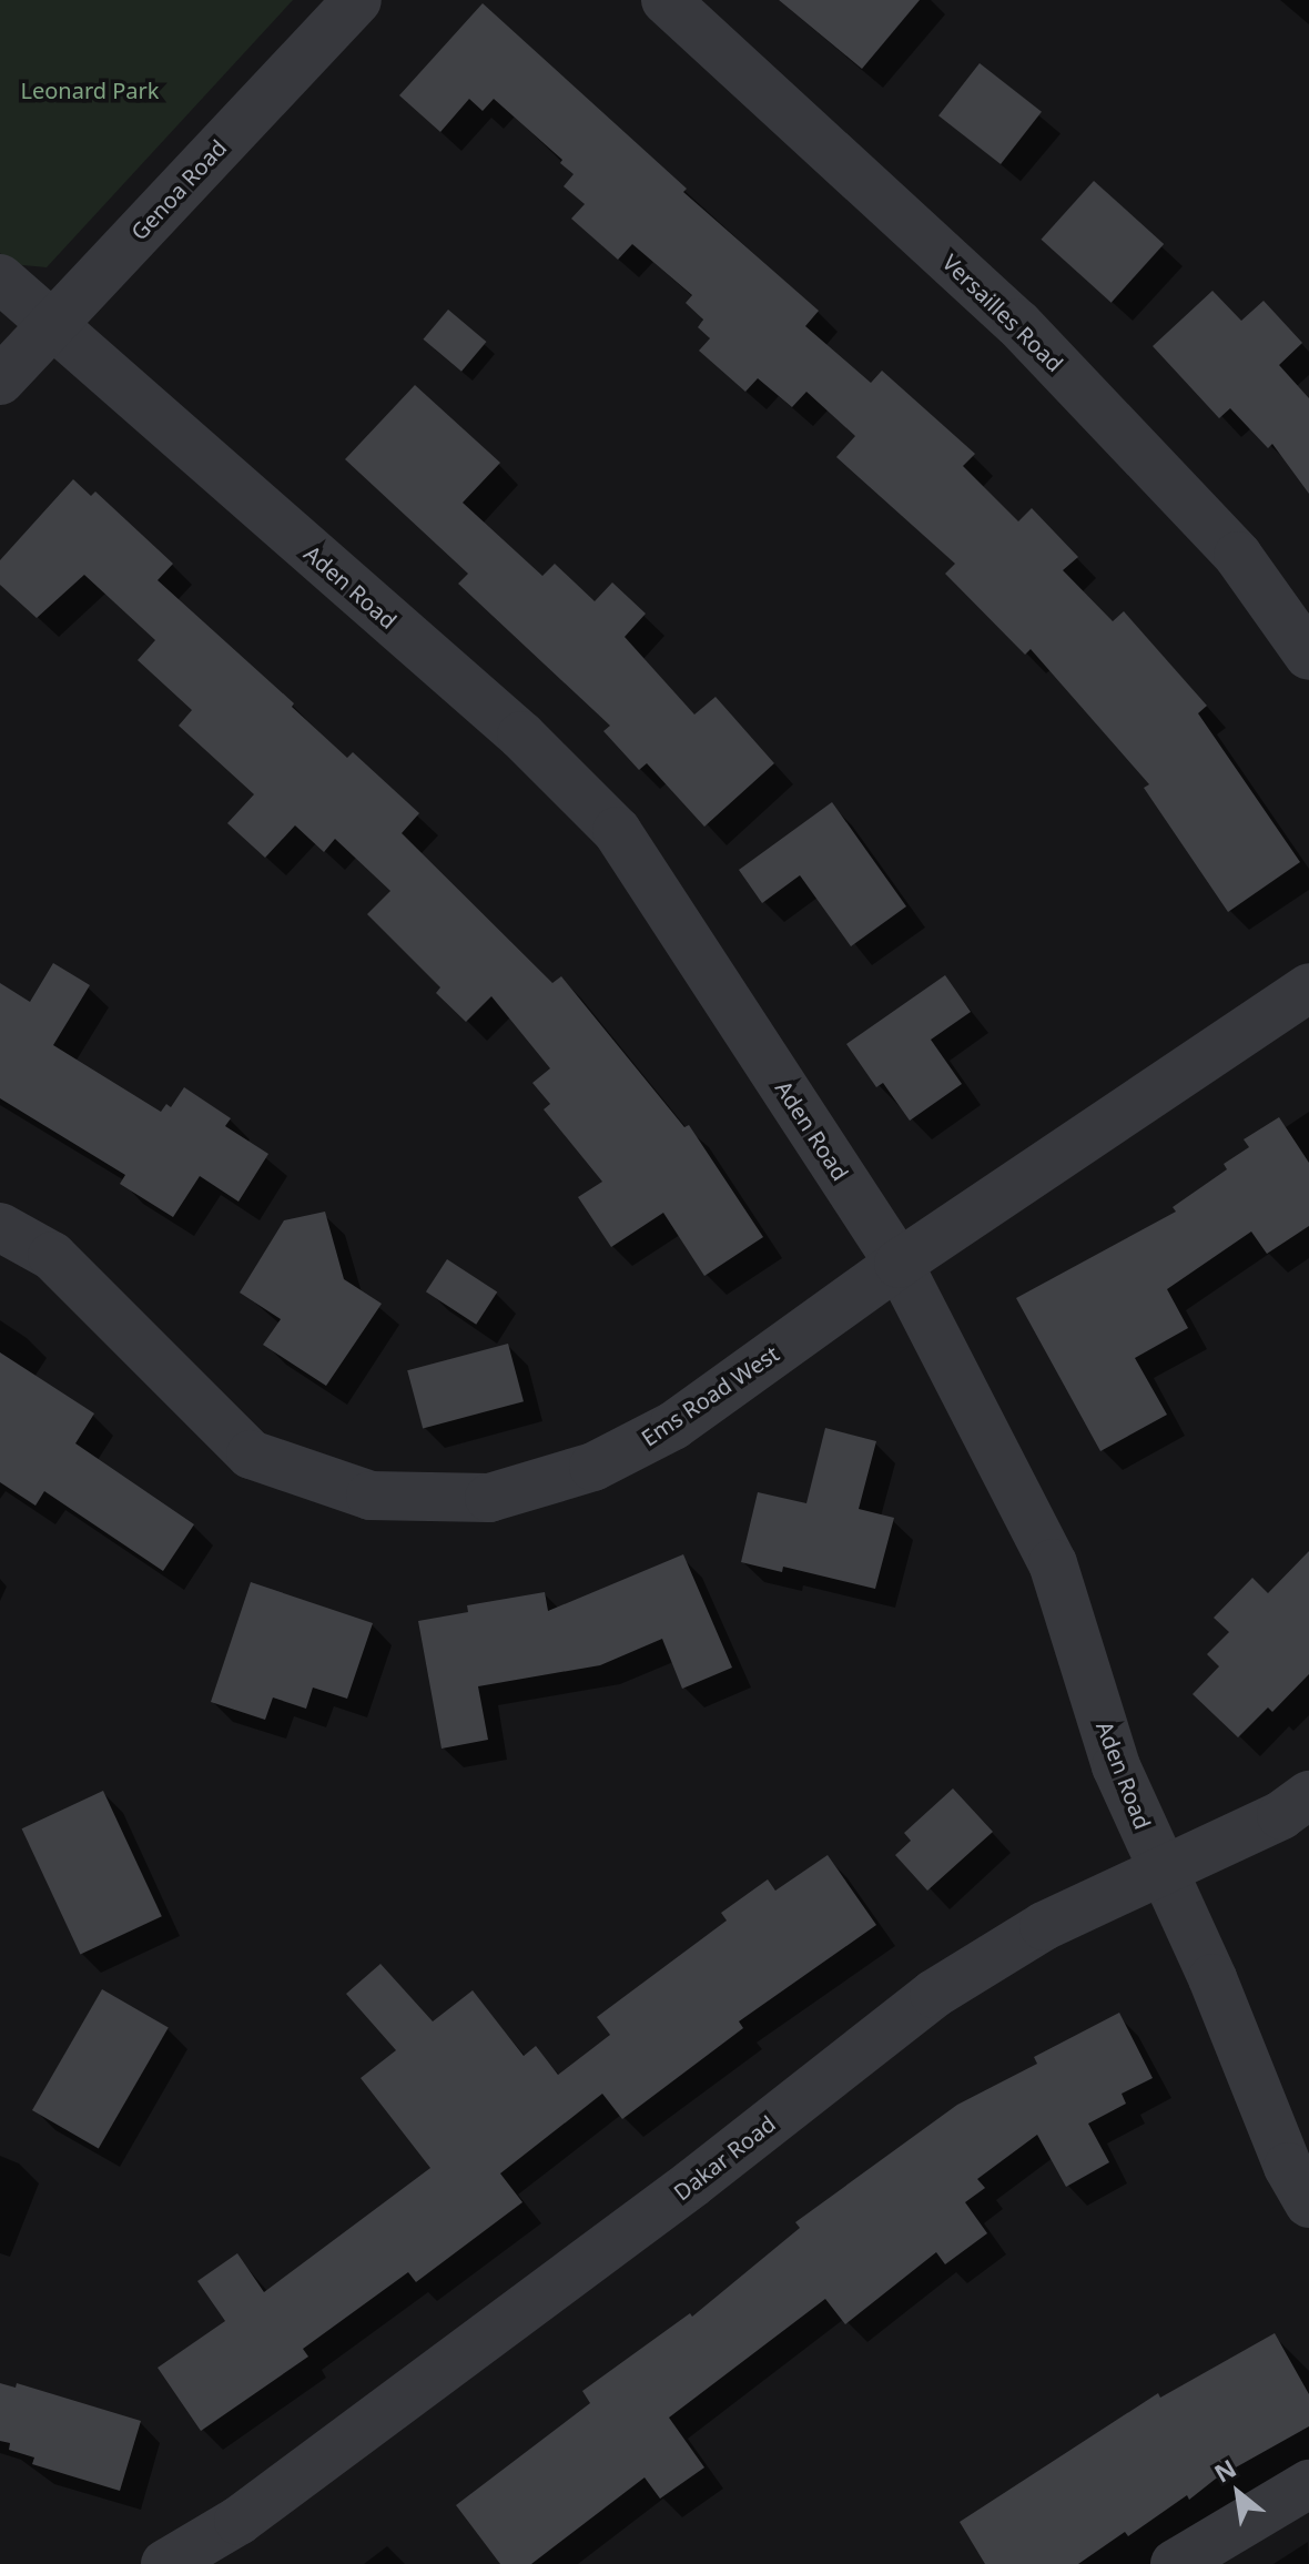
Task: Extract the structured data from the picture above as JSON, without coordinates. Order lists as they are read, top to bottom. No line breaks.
{"streets":{"street":["Genoa Road","Versailles Road","Aden Road","Ems Road West","Dakar Road"]},"crossings":[["Genoa Road","Aden Road"],["Aden Road","Ems Road West"],["Aden Road","Dakar Road"]],"parks":["Leonard Park"],"north":"top left"}
